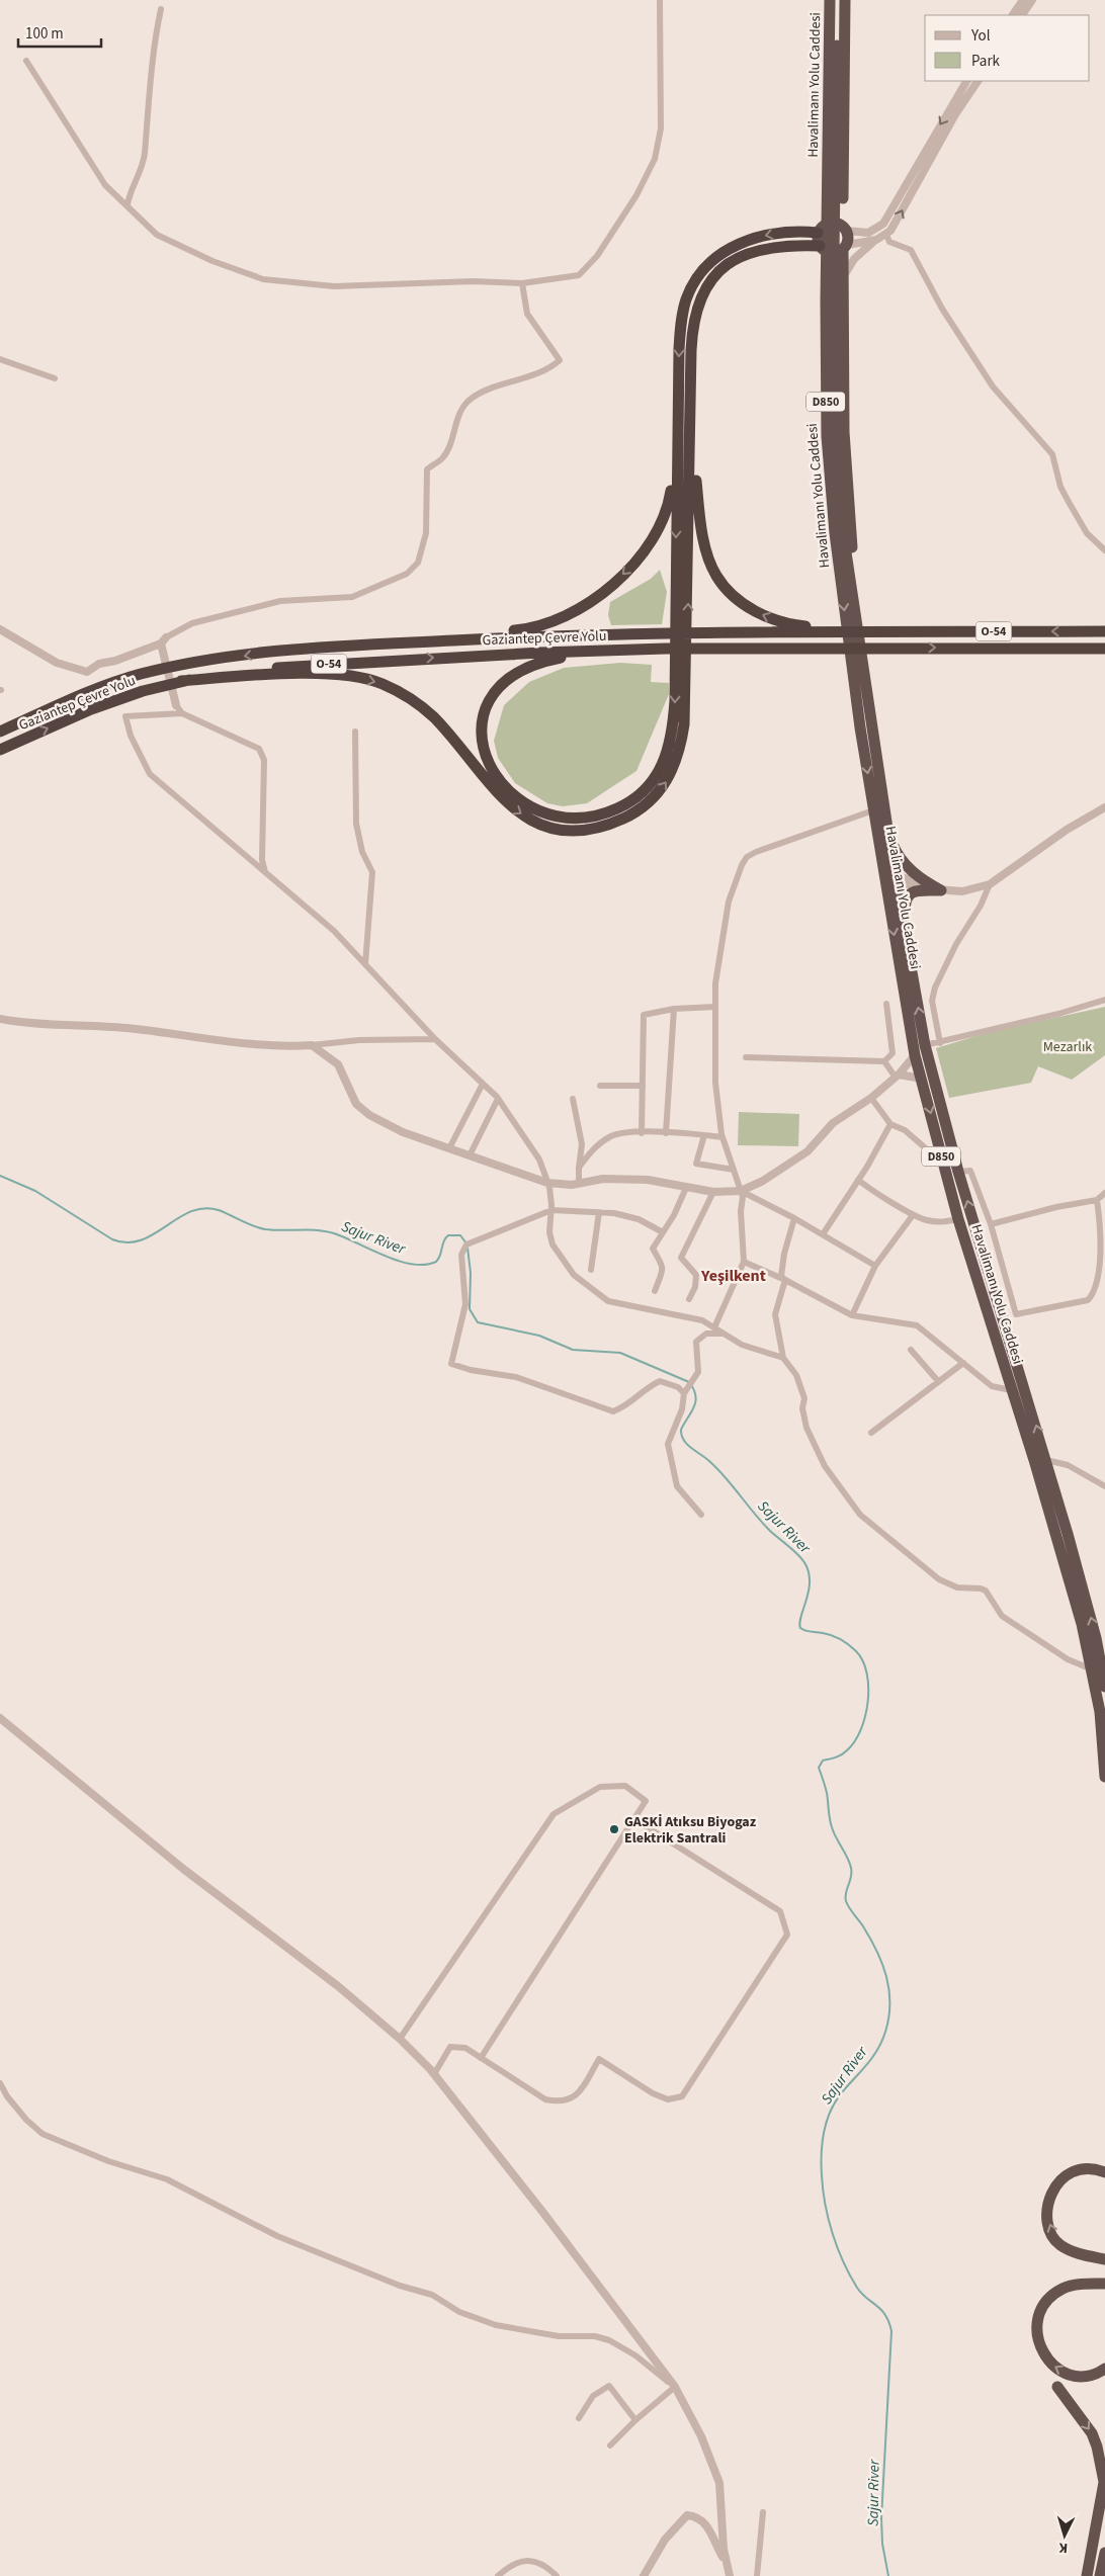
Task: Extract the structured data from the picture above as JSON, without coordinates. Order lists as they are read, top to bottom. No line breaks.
{"streets":{"highway":["Havalimanı Yolu Caddesi","D850","O-54","Gaziantep Çevre Yolu"]},"districts":["Yeşilkent"],"water":["Sajur River"],"parks":["Mezarlık"],"places":["GASKİ Atıksu Biyogaz Elektrik Santrali"],"legend":["Yol","Park"],"scale_bar":"100 m","north":"bottom"}
